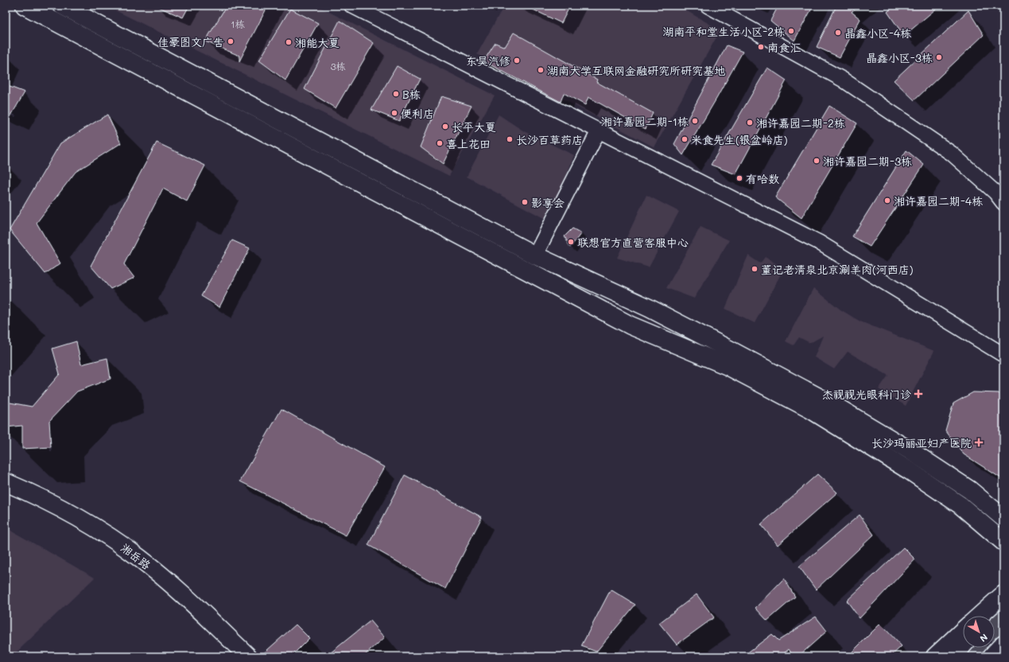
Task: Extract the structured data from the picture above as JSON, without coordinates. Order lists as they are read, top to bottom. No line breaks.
{"streets":{"main road":["湘岳路"]},"places":{"other":["湖南平和堂生活小区-2栋","晶鑫小区-4栋","佳豪图文广告","湘能大夏","南食汇","晶鑫小区-3栋","东昊汽修","湖南大学互联网金融研究所研究基地","B栋","便利店","湘许嘉园二期-1栋","湘许嘉园二期-2栋","长平大夏","长沙百草药店","米食先生(银盆岭店)","喜上花田","湘许嘉园二期-3栋","有哈数","湘许嘉园二期-4栋","影享会","联想官方直营客服中心","董记老清泉北京涮羊肉(河西店)"],"health":["杰视视光眼科门诊","长沙玛丽亚妇产医院"]},"house_numbers":["1栋","3栋"],"north":"bottom right"}
